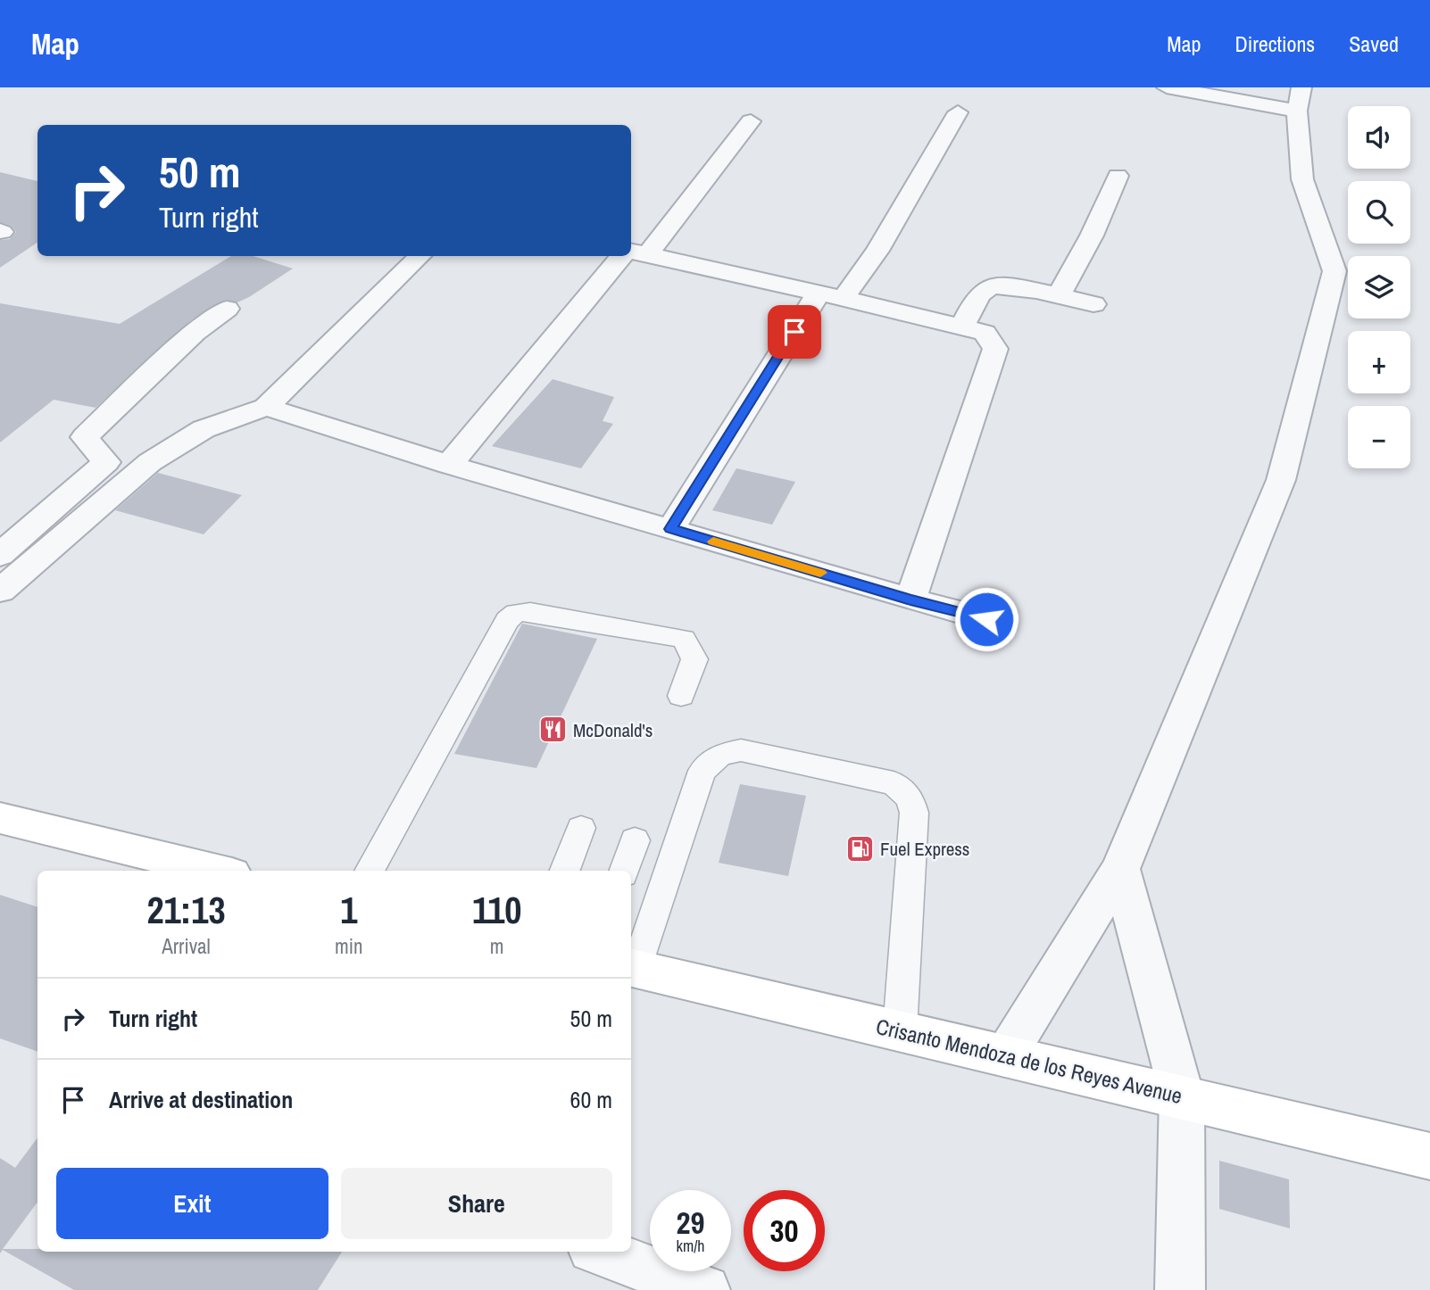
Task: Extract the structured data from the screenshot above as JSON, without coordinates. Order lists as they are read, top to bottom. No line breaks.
{"streets":{"main road":["Crisanto Mendoza de los Reyes Avenue"]},"places":{"restaurant":["McDonald's"],"fuel station":["Fuel Express"]},"page":{"header":"Map","nav":["Map","Directions","Saved"],"map_buttons":["+","−"],"turn":["50 m","Turn right"],"eta":["21:13","Arrival","1","min","110","m"],"list":[{"name":"Turn right","value":"50 m"},{"name":"Arrive at destination","value":"60 m"}],"buttons":["Exit","Share"],"speed":"29 km/h","limit":"30"}}
